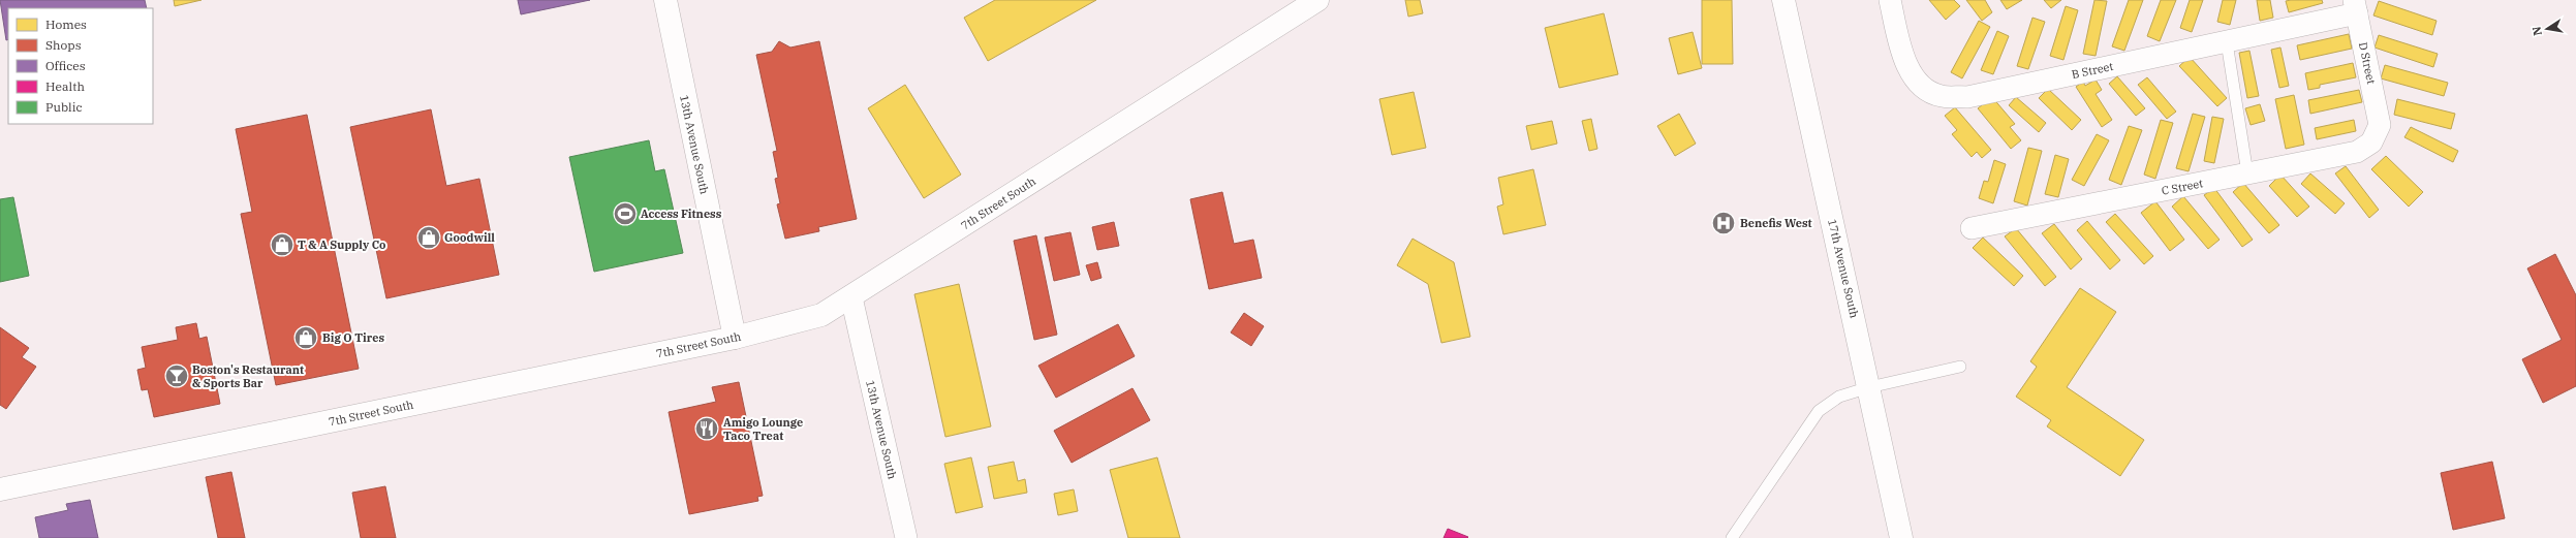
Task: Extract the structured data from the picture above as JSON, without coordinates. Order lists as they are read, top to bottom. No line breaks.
{"streets":{"street":["D Street","B Street","13th Avenue South","C Street","7th Street South","17th Avenue South"]},"crossings":[["D Street","B Street"],["D Street","C Street"],["13th Avenue South","7th Street South"]],"places":{"sports":["Access Fitness"],"hospital":["Benefis West"],"shop":["Goodwill","T & A Supply Co","Big O Tires"],"bar":["Boston's Restaurant & Sports Bar"],"restaurant":["Amigo Lounge Taco Treat"]},"legend":["Homes","Shops","Offices","Health","Public"],"north":"left"}
